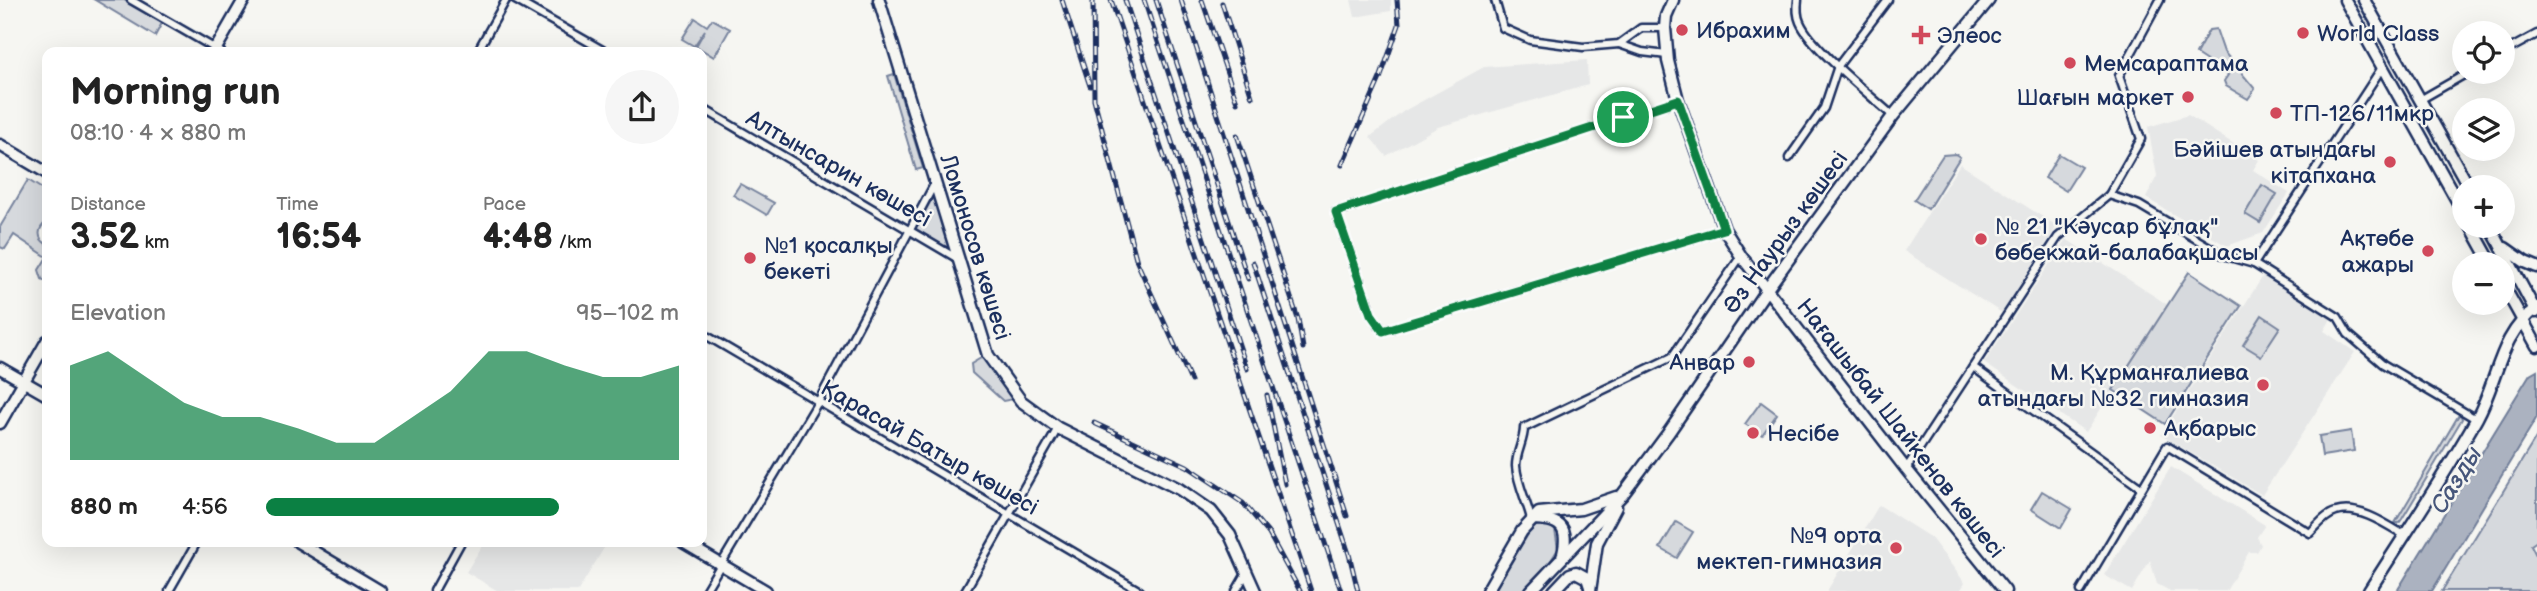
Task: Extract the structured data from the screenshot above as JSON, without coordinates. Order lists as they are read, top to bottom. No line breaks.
{"streets":{"main road":["Әз Наурыз көшесі","Ломоносов көшесі","Нағашыбай Шайкенов көшесі"],"street":["Алтынсарин көшесі","Қарасай Батыр көшесі"]},"crossings":[["Алтынсарин көшесі","Ломоносов көшесі"],["Әз Наурыз көшесі","Нағашыбай Шайкенов көшесі"]],"water":["Сазды"],"places":{"other":["Ибрахим","World Class","Мемсараптама","Шағын маркет","ТП-126/11мкр","Бәйішев атындағы кітапхана","№ 21 \"Кәусар бұлақ\" бөбекжай-балабақшасы","Ақтөбе ажары","№1 қосалқы бекеті","Анвар","М. Құрманғалиева атындағы №32 гимназия","Ақбарыс","Несібе","№9 орта мектеп-гимназия"],"health":["Элеос"]},"page":{"map_buttons":["+","−"],"heading":["Morning run","08:10 · 4 × 880 m"],"stats":[["Distance","3.52 km"],["Time","16:54"],["Pace","4:48 /km"]],"chart":["Elevation","95–102 m"],"list":[{"name":"880 m","note":"4:56"}]}}
